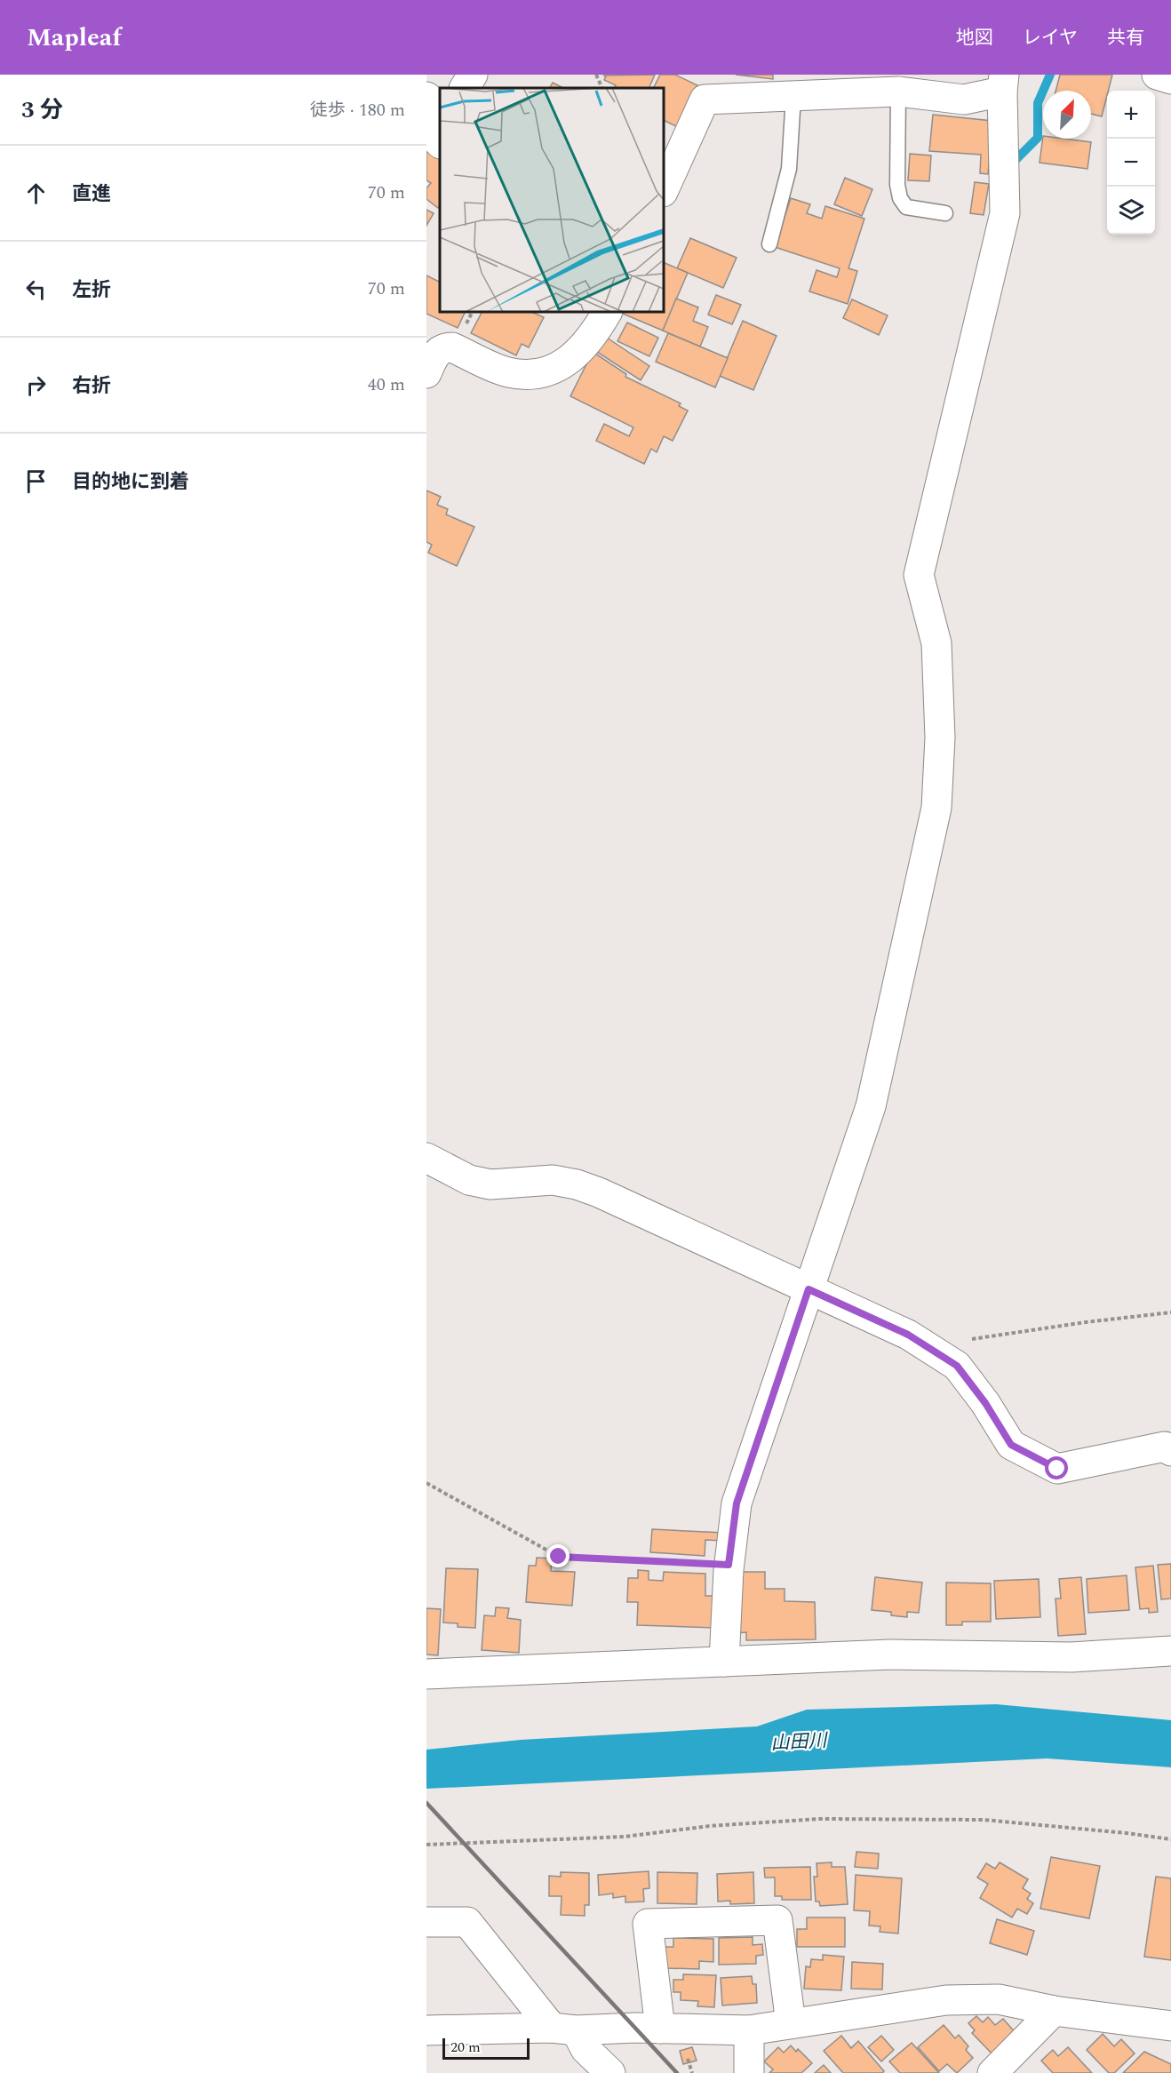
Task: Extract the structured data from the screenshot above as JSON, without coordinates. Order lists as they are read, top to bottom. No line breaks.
{"water":["山田川"],"scale_bar":"20 m","north":"top right","page":{"header":"Mapleaf","nav":["地図","レイヤ","共有"],"heading":["3 分","徒歩 · 180 m"],"map_buttons":["+","−"],"list":[["直進","70 m"],["左折","70 m"],["右折","40 m"],"目的地に到着"],"scale":"20 m"}}
